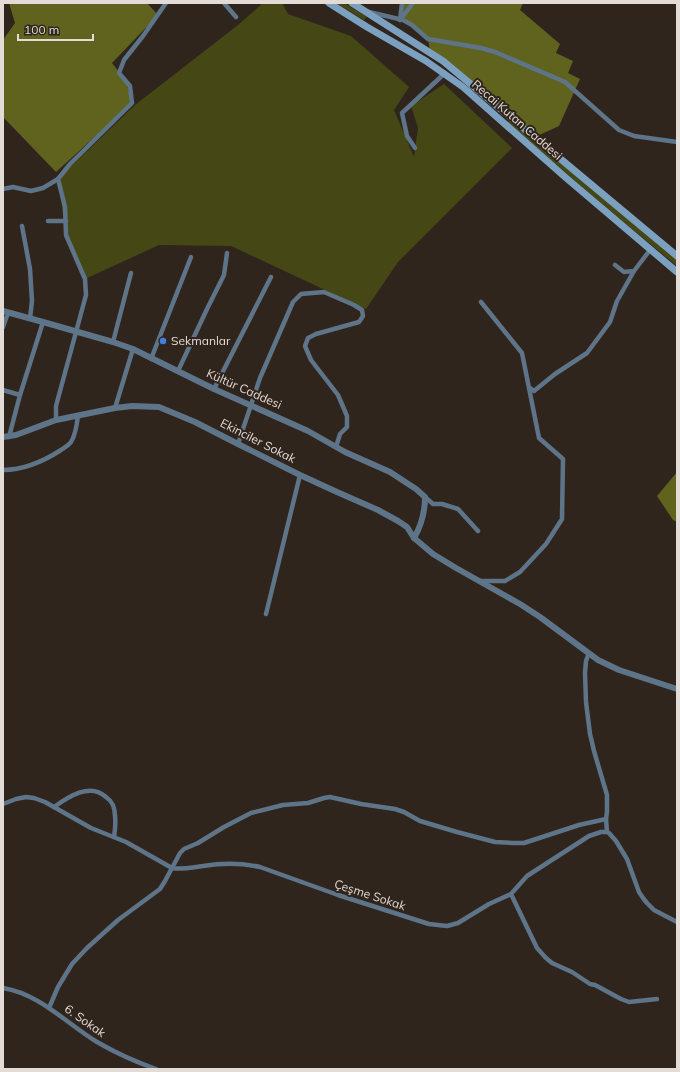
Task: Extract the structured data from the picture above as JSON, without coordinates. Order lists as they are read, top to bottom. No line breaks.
{"streets":{"main road":["Recai Kutan Caddesi"],"street":["Kültür Caddesi","Ekinciler Sokak","Çeşme Sokak","6. Sokak"]},"places":["Sekmanlar"],"scale_bar":"100 m"}
